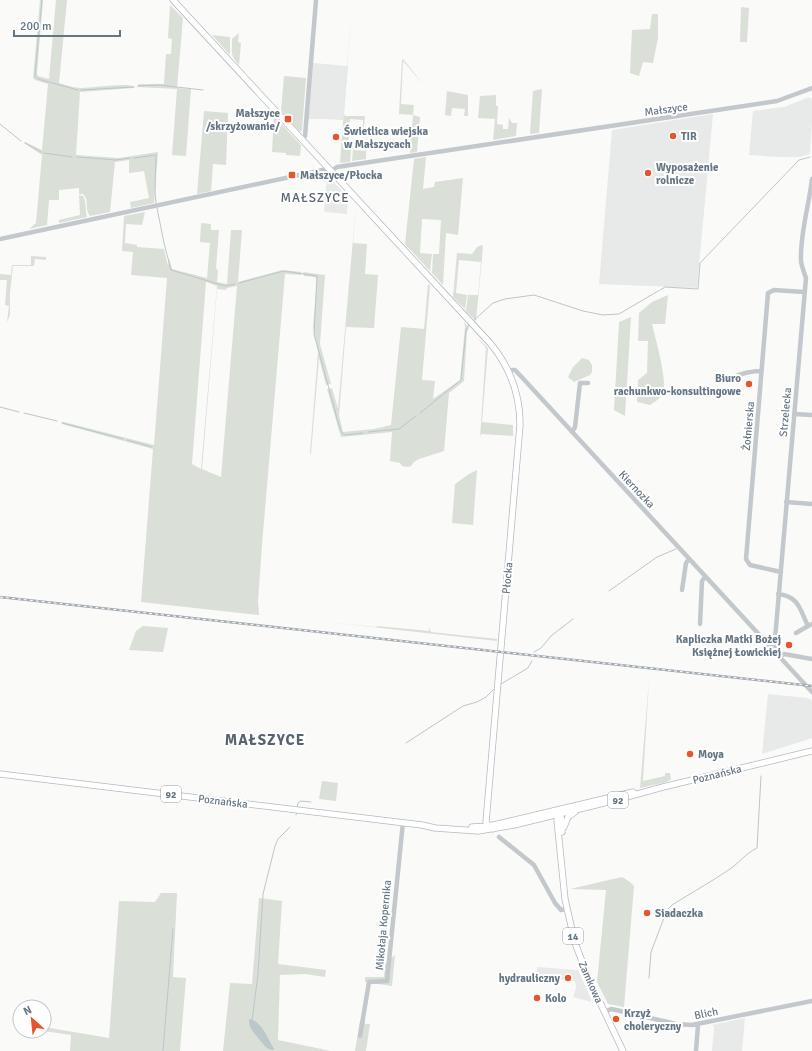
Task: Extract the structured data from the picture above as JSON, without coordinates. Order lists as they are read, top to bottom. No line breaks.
{"streets":{"main road":["Płocka","Poznańska","92","14","Zamkowa"],"street":["Małszyce","Strzelecka","Żołnierska","Kiernozka","Mikołaja Kopernika","Blich"]},"crossings":[["Małszyce","Płocka"],["Strzelecka","Żołnierska"],["Strzelecka","Kiernozka"],["Kiernozka","Płocka"],["Płocka","Poznańska"],["Poznańska","Mikołaja Kopernika"],["Poznańska","Zamkowa"],["Zamkowa","Blich"]],"districts":["MAŁSZYCE","MAŁSZYCE"],"places":{"transit":["Małszyce /skrzyżowanie/","Małszyce/Płocka"],"other":["TIR","Świetlica wiejska w Małszycach","Wyposażenie rolnicze","Biuro rachunkwo-konsultingowe","Kapliczka Matki Bożej Księżnej Łowickiej","Moya","Siadaczka","hydrauliczny","Kolo","Krzyż choleryczny"]},"scale_bar":"200 m","north":"top left"}
